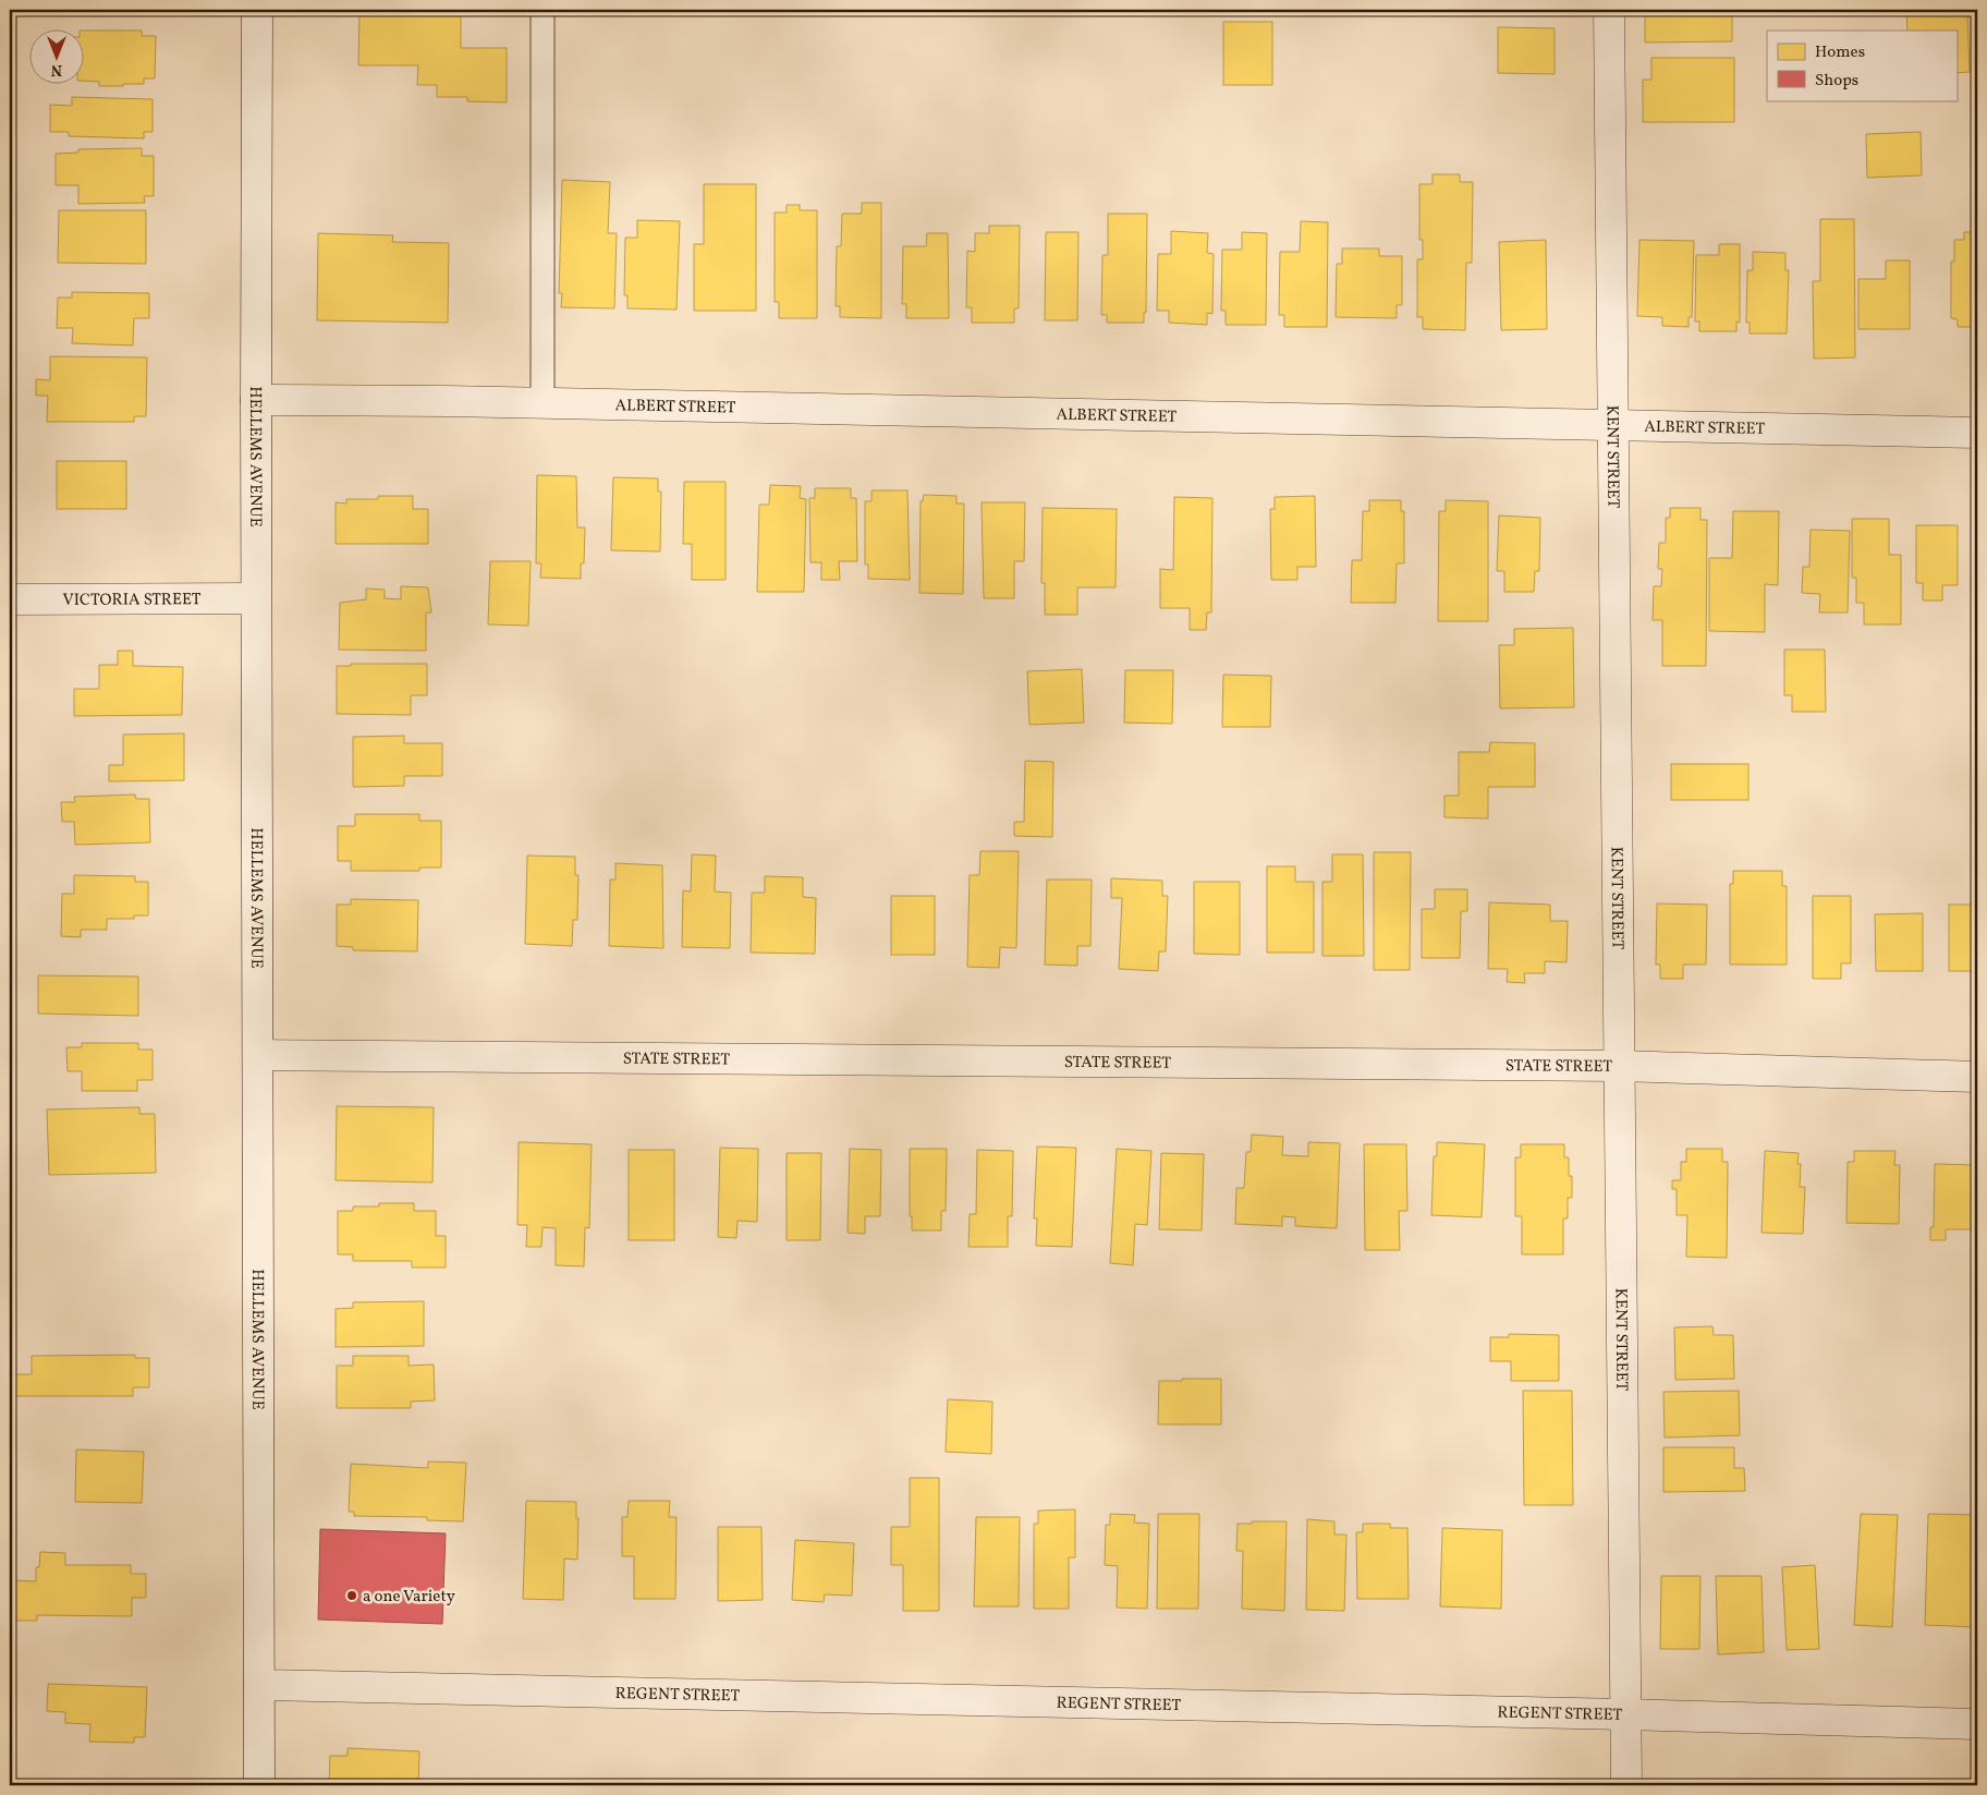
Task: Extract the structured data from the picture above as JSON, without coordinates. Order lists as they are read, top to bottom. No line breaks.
{"streets":{"street":["ALBERT STREET","HELLEMS AVENUE","KENT STREET","VICTORIA STREET","STATE STREET","REGENT STREET"]},"crossings":[["ALBERT STREET","HELLEMS AVENUE"],["ALBERT STREET","KENT STREET"],["HELLEMS AVENUE","VICTORIA STREET"],["HELLEMS AVENUE","STATE STREET"],["HELLEMS AVENUE","REGENT STREET"],["KENT STREET","STATE STREET"],["KENT STREET","REGENT STREET"]],"places":["a one Variety"],"legend":["Homes","Shops"],"north":"bottom"}
